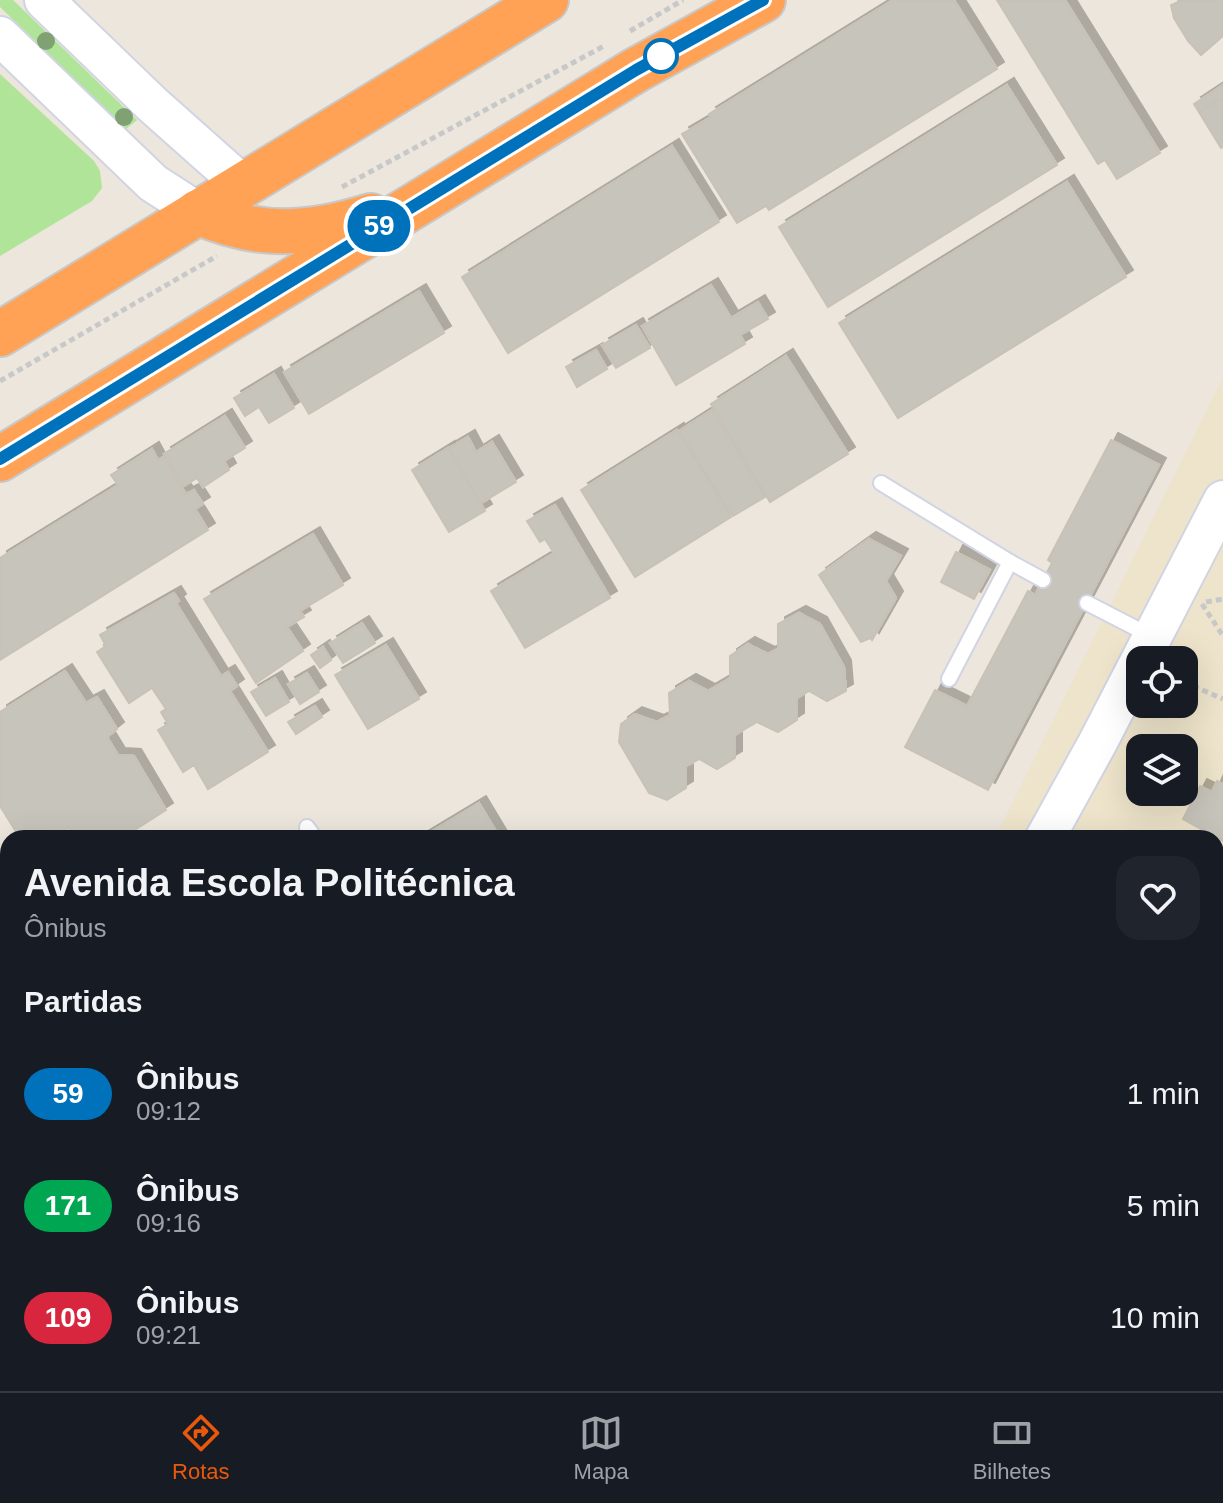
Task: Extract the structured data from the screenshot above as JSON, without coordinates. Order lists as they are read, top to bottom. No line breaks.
{"lines":["bus line 59"],"page":{"on_map":"59","heading":[["Avenida Escola Politécnica","Ônibus"],"Partidas"],"list":[{"mark":"59","name":"Ônibus","note":"09:12","value":"1 min"},{"mark":"171","name":"Ônibus","note":"09:16","value":"5 min"},{"mark":"109","name":"Ônibus","note":"09:21","value":"10 min"}],"tabs":["Rotas","Mapa","Bilhetes"]}}
